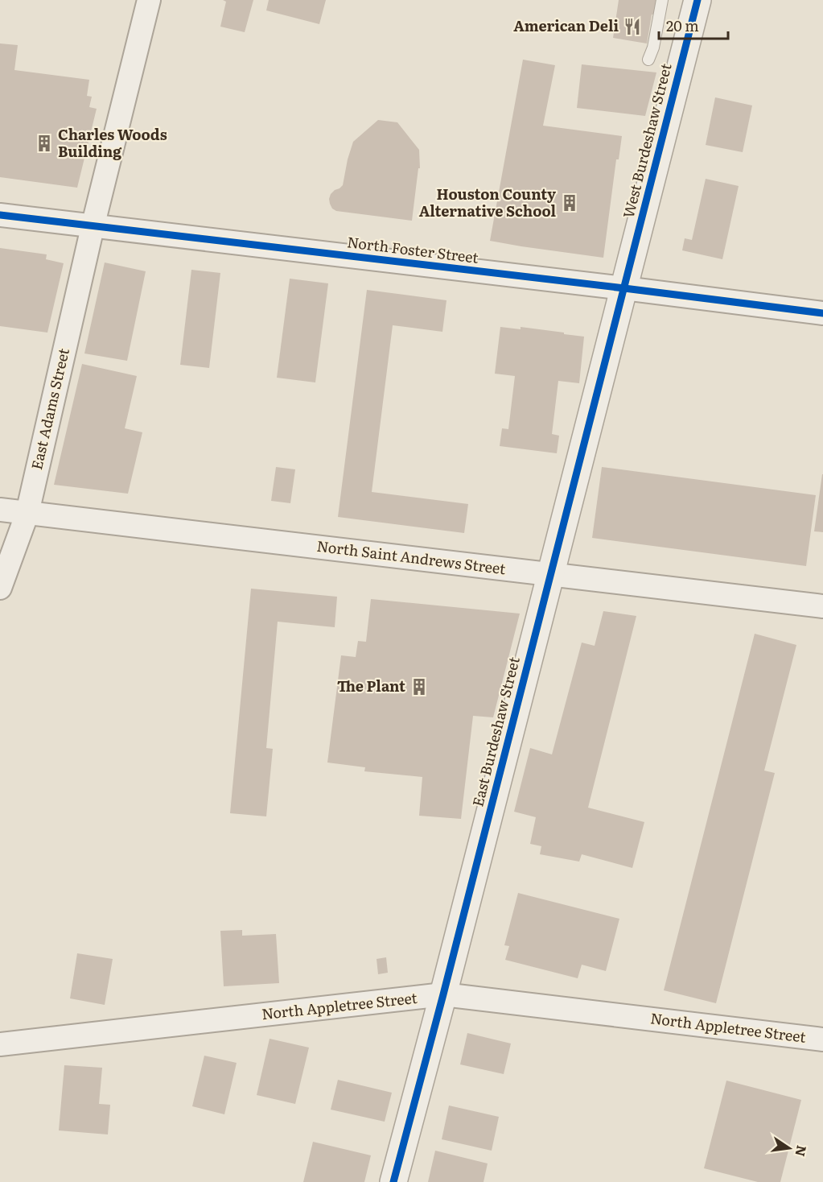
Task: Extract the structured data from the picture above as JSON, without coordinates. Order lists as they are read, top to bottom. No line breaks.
{"streets":{"street":["West Burdeshaw Street","North Foster Street","East Adams Street","North Saint Andrews Street","East Burdeshaw Street","North Appletree Street"]},"crossings":[["West Burdeshaw Street","North Foster Street"],["West Burdeshaw Street","East Burdeshaw Street"],["North Foster Street","East Adams Street"],["North Foster Street","East Burdeshaw Street"],["East Adams Street","North Saint Andrews Street"],["North Saint Andrews Street","East Burdeshaw Street"],["East Burdeshaw Street","North Appletree Street"]],"places":{"restaurant":["American Deli"],"building":["Charles Woods Building","Houston County Alternative School","The Plant"]},"scale_bar":"20 m","north":"right"}
